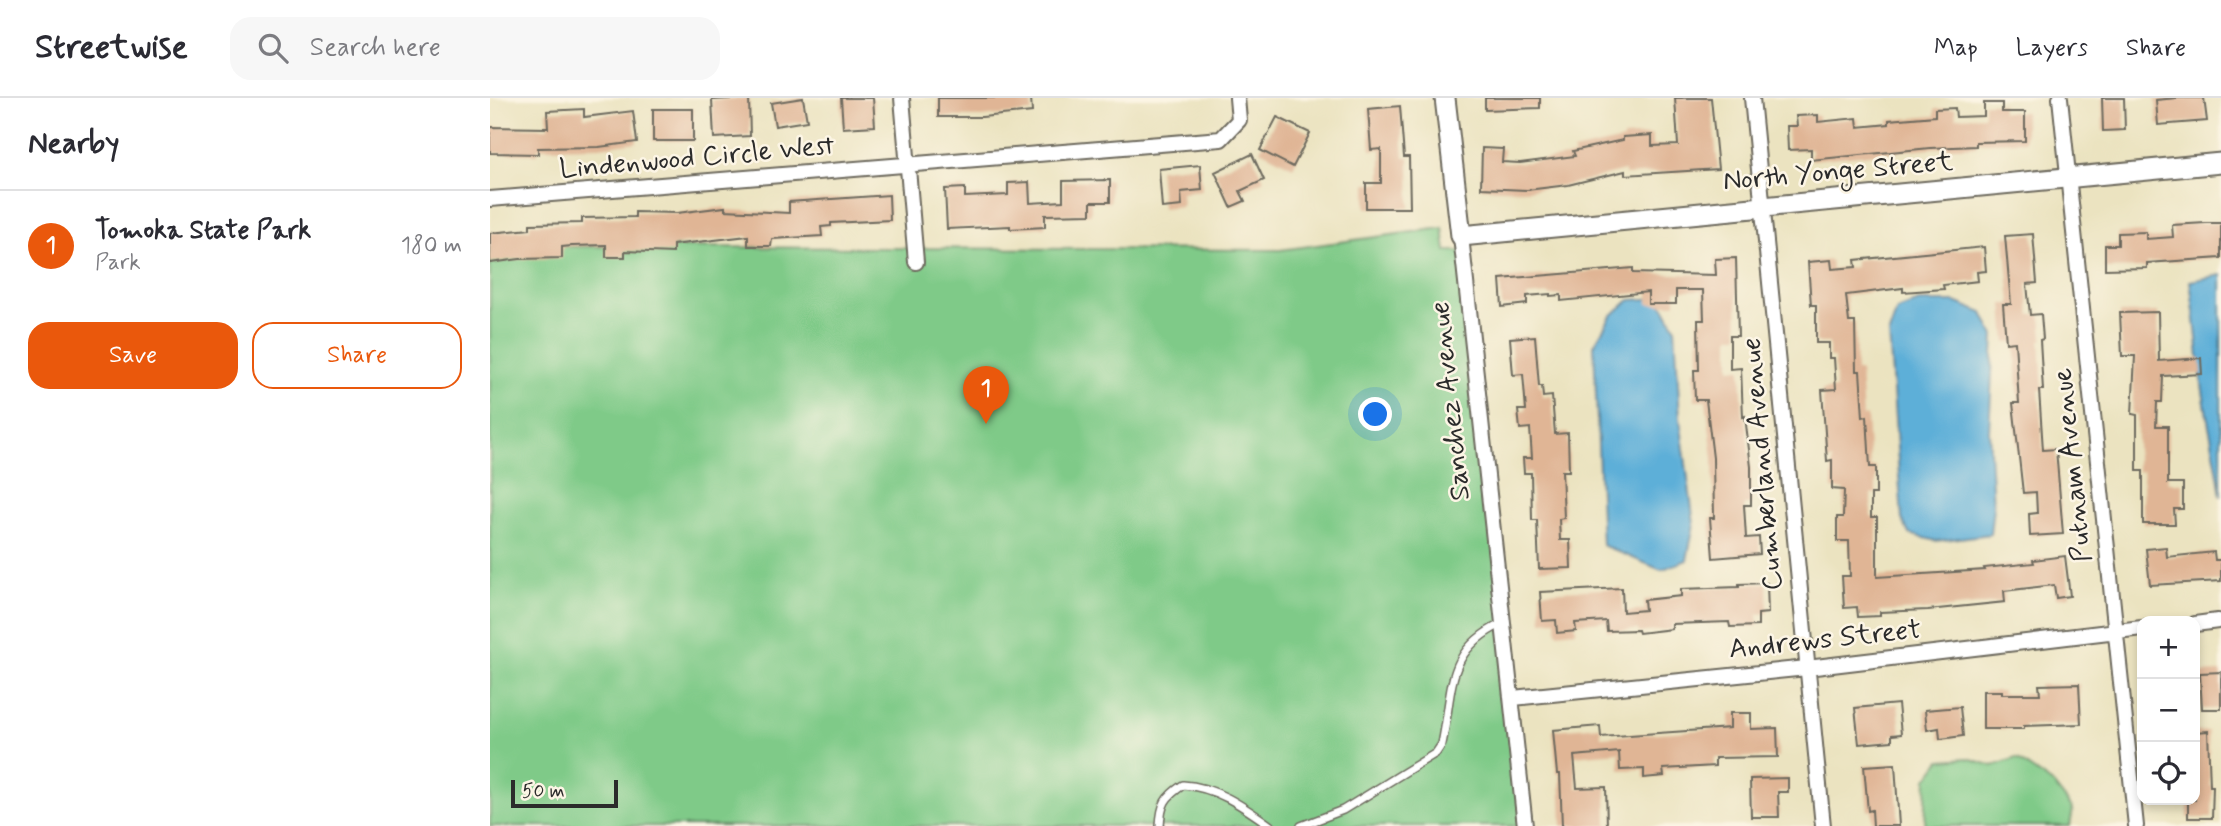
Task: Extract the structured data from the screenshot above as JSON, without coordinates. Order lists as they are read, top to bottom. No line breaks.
{"streets":{"street":["Lindenwood Circle West","North Yonge Street","Sanchez Avenue","Cumberland Avenue","Putnam Avenue","Andrews Street"]},"crossings":[["North Yonge Street","Sanchez Avenue"],["North Yonge Street","Cumberland Avenue"],["North Yonge Street","Putnam Avenue"],["Sanchez Avenue","Andrews Street"],["Cumberland Avenue","Andrews Street"],["Putnam Avenue","Andrews Street"]],"scale_bar":"50 m","page":{"header":"Streetwise","search":"Search here","nav":["Map","Layers","Share"],"heading":"Nearby","list":[{"mark":"1","name":"Tomoka State Park","note":"Park","value":"180 m"}],"buttons":["Save","Share"],"pins":"1","map_buttons":["+","−"],"scale":"50 m"}}
